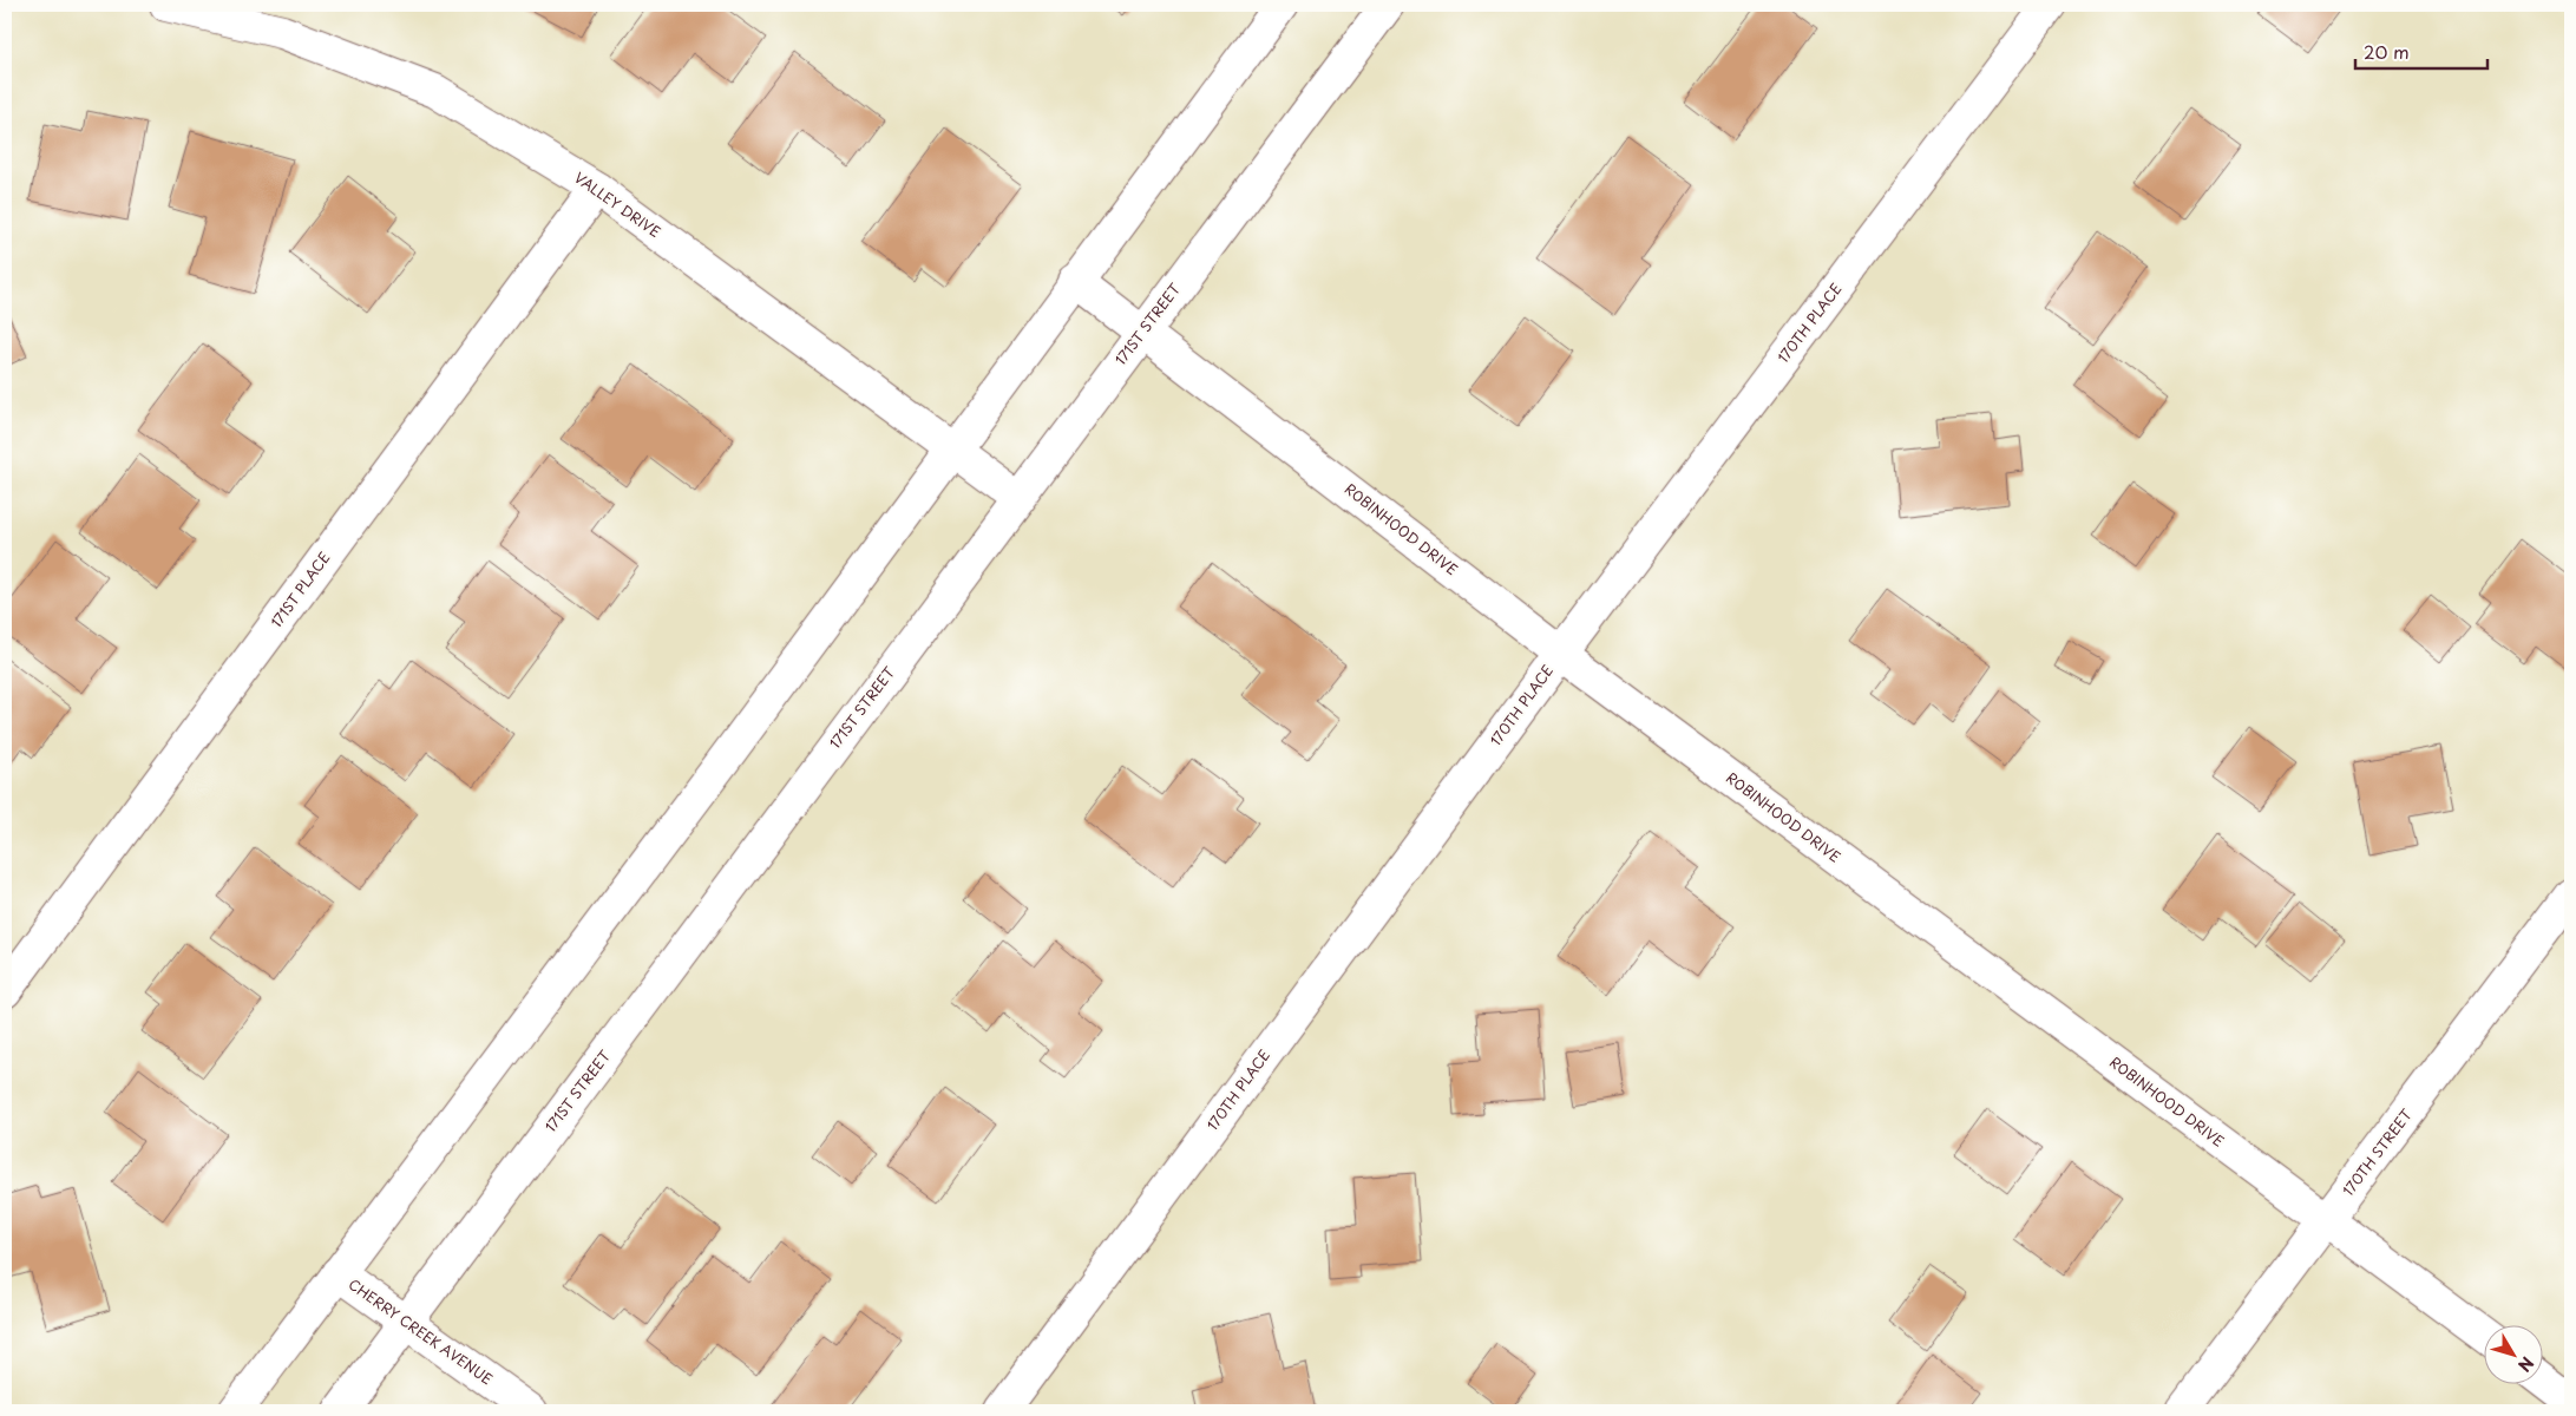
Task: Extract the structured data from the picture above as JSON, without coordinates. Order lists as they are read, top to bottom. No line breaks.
{"streets":{"street":["VALLEY DRIVE","170TH PLACE","171ST STREET","ROBINHOOD DRIVE","171ST PLACE","170TH STREET","CHERRY CREEK AVENUE"]},"crossings":[["VALLEY DRIVE","171ST STREET"],["VALLEY DRIVE","171ST PLACE"],["170TH PLACE","ROBINHOOD DRIVE"],["171ST STREET","ROBINHOOD DRIVE"],["171ST STREET","CHERRY CREEK AVENUE"],["ROBINHOOD DRIVE","170TH STREET"]],"scale_bar":"20 m","north":"bottom right"}
